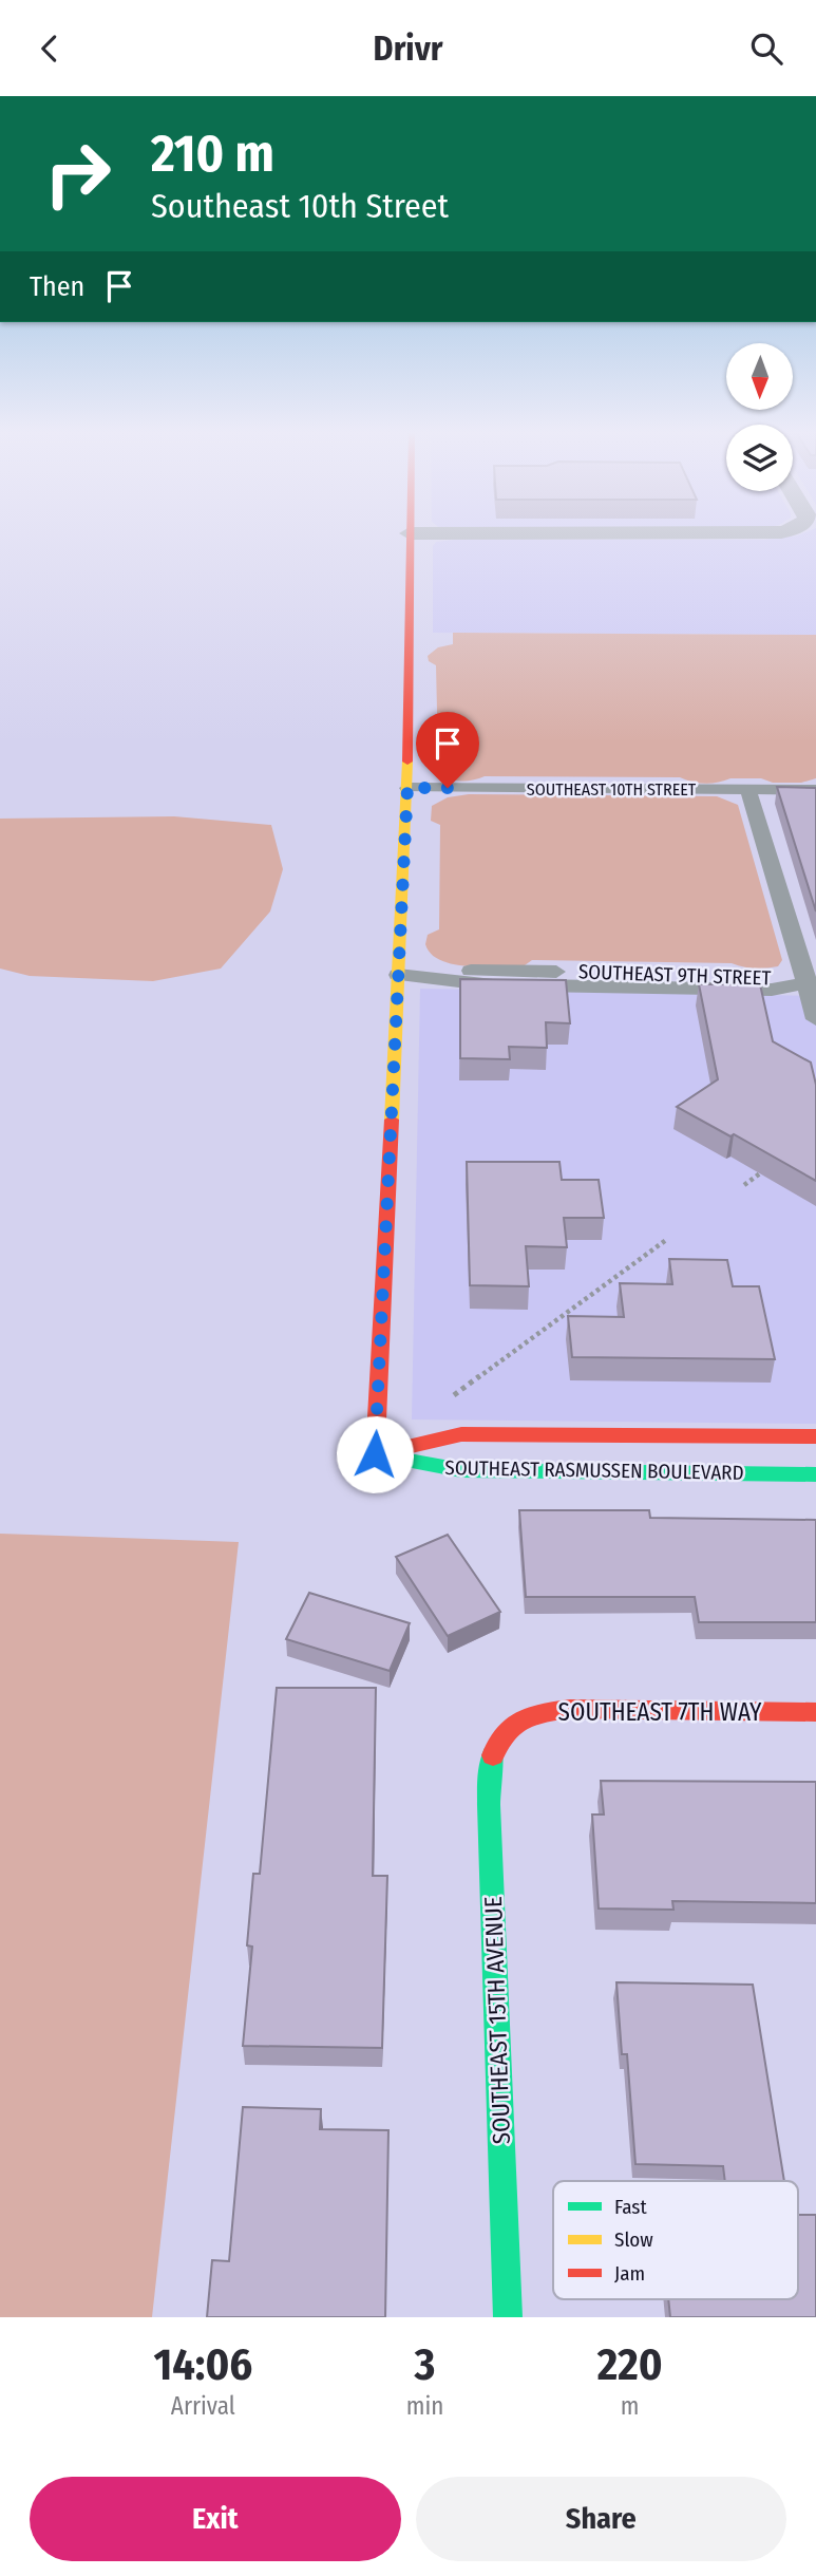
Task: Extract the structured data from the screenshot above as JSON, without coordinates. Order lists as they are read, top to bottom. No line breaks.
{"streets":{"street":["SOUTHEAST RASMUSSEN BOULEVARD","SOUTHEAST 7TH WAY","SOUTHEAST 15TH AVENUE"],"lane":["SOUTHEAST 10TH STREET","SOUTHEAST 9TH STREET"]},"crossings":[["SOUTHEAST 7TH WAY","SOUTHEAST 15TH AVENUE"]],"legend":["Fast","Slow","Jam"],"north":"bottom","page":{"header":"Drivr","turn":["210 m","Southeast 10th Street"],"then":"Then","eta":["14:06","Arrival","3","min","220","m"],"buttons":["Exit","Share"]}}
